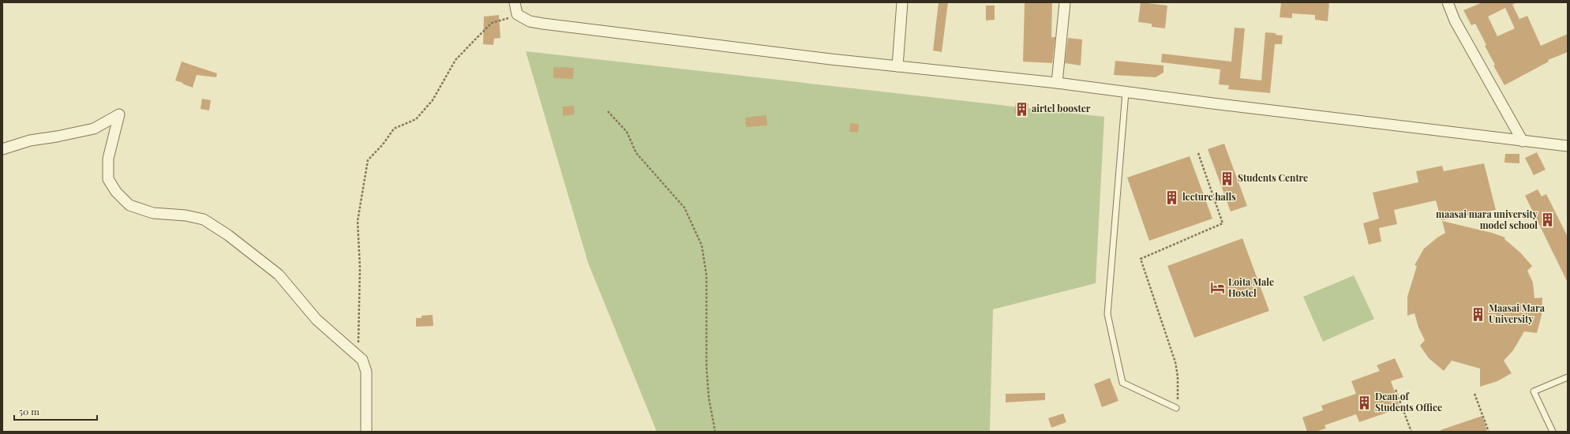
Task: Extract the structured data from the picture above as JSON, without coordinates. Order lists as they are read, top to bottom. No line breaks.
{"places":{"building":["airtel booster","Students Centre","lecture halls","maasai mara university model school","Maasai Mara University","Dean of Students Office"],"hotel":["Loita Male Hostel"]},"scale_bar":"50 m"}
